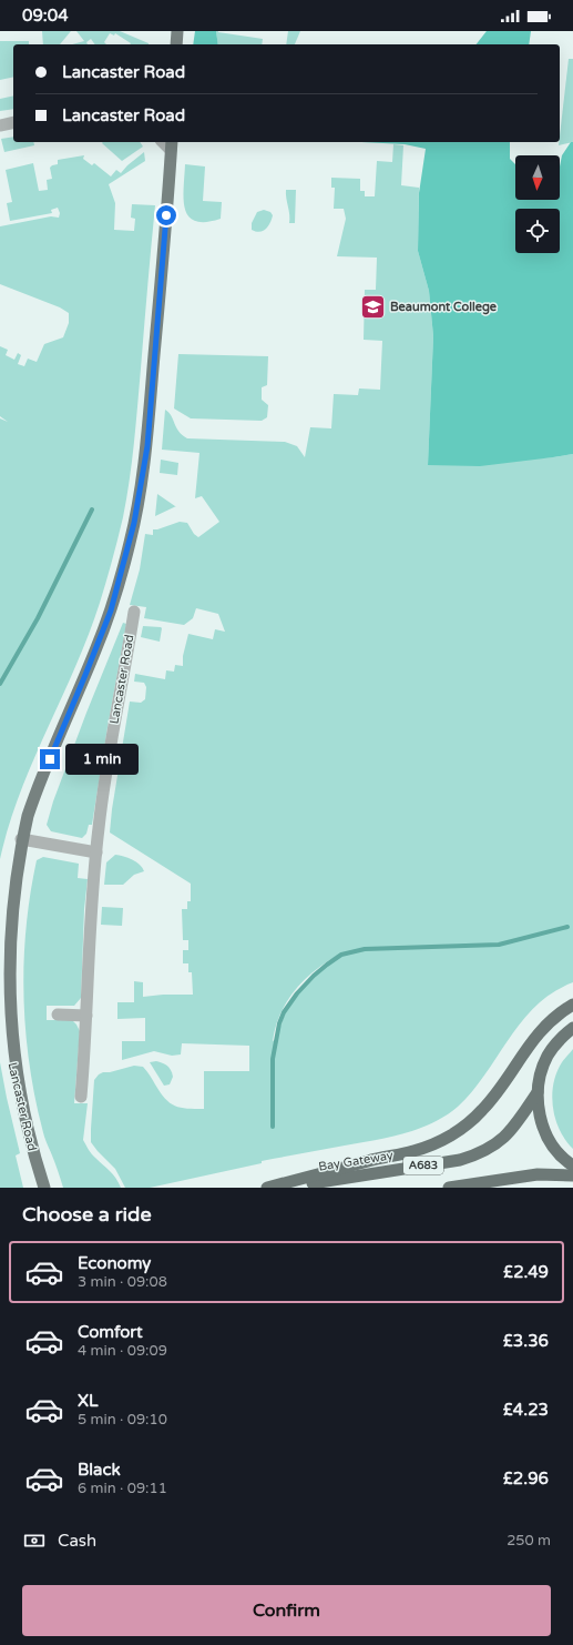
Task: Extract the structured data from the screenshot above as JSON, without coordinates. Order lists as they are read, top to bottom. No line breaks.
{"streets":{"highway":["Bay Gateway","A683"],"main road":["Lancaster Road"]},"places":{"school or university":["Beaumont College"]},"north":"bottom","page":{"status":"09:04","banner":["Lancaster Road","Lancaster Road"],"bubble":"1 min","heading":"Choose a ride","list":[{"name":"Economy","note":"3 min · 09:08","value":"£2.49"},{"name":"Comfort","note":"4 min · 09:09","value":"£3.36"},{"name":"XL","note":"5 min · 09:10","value":"£4.23"},{"name":"Black","note":"6 min · 09:11","value":"£2.96"}],"pay":["Cash","250 m"],"buttons":"Confirm"}}
